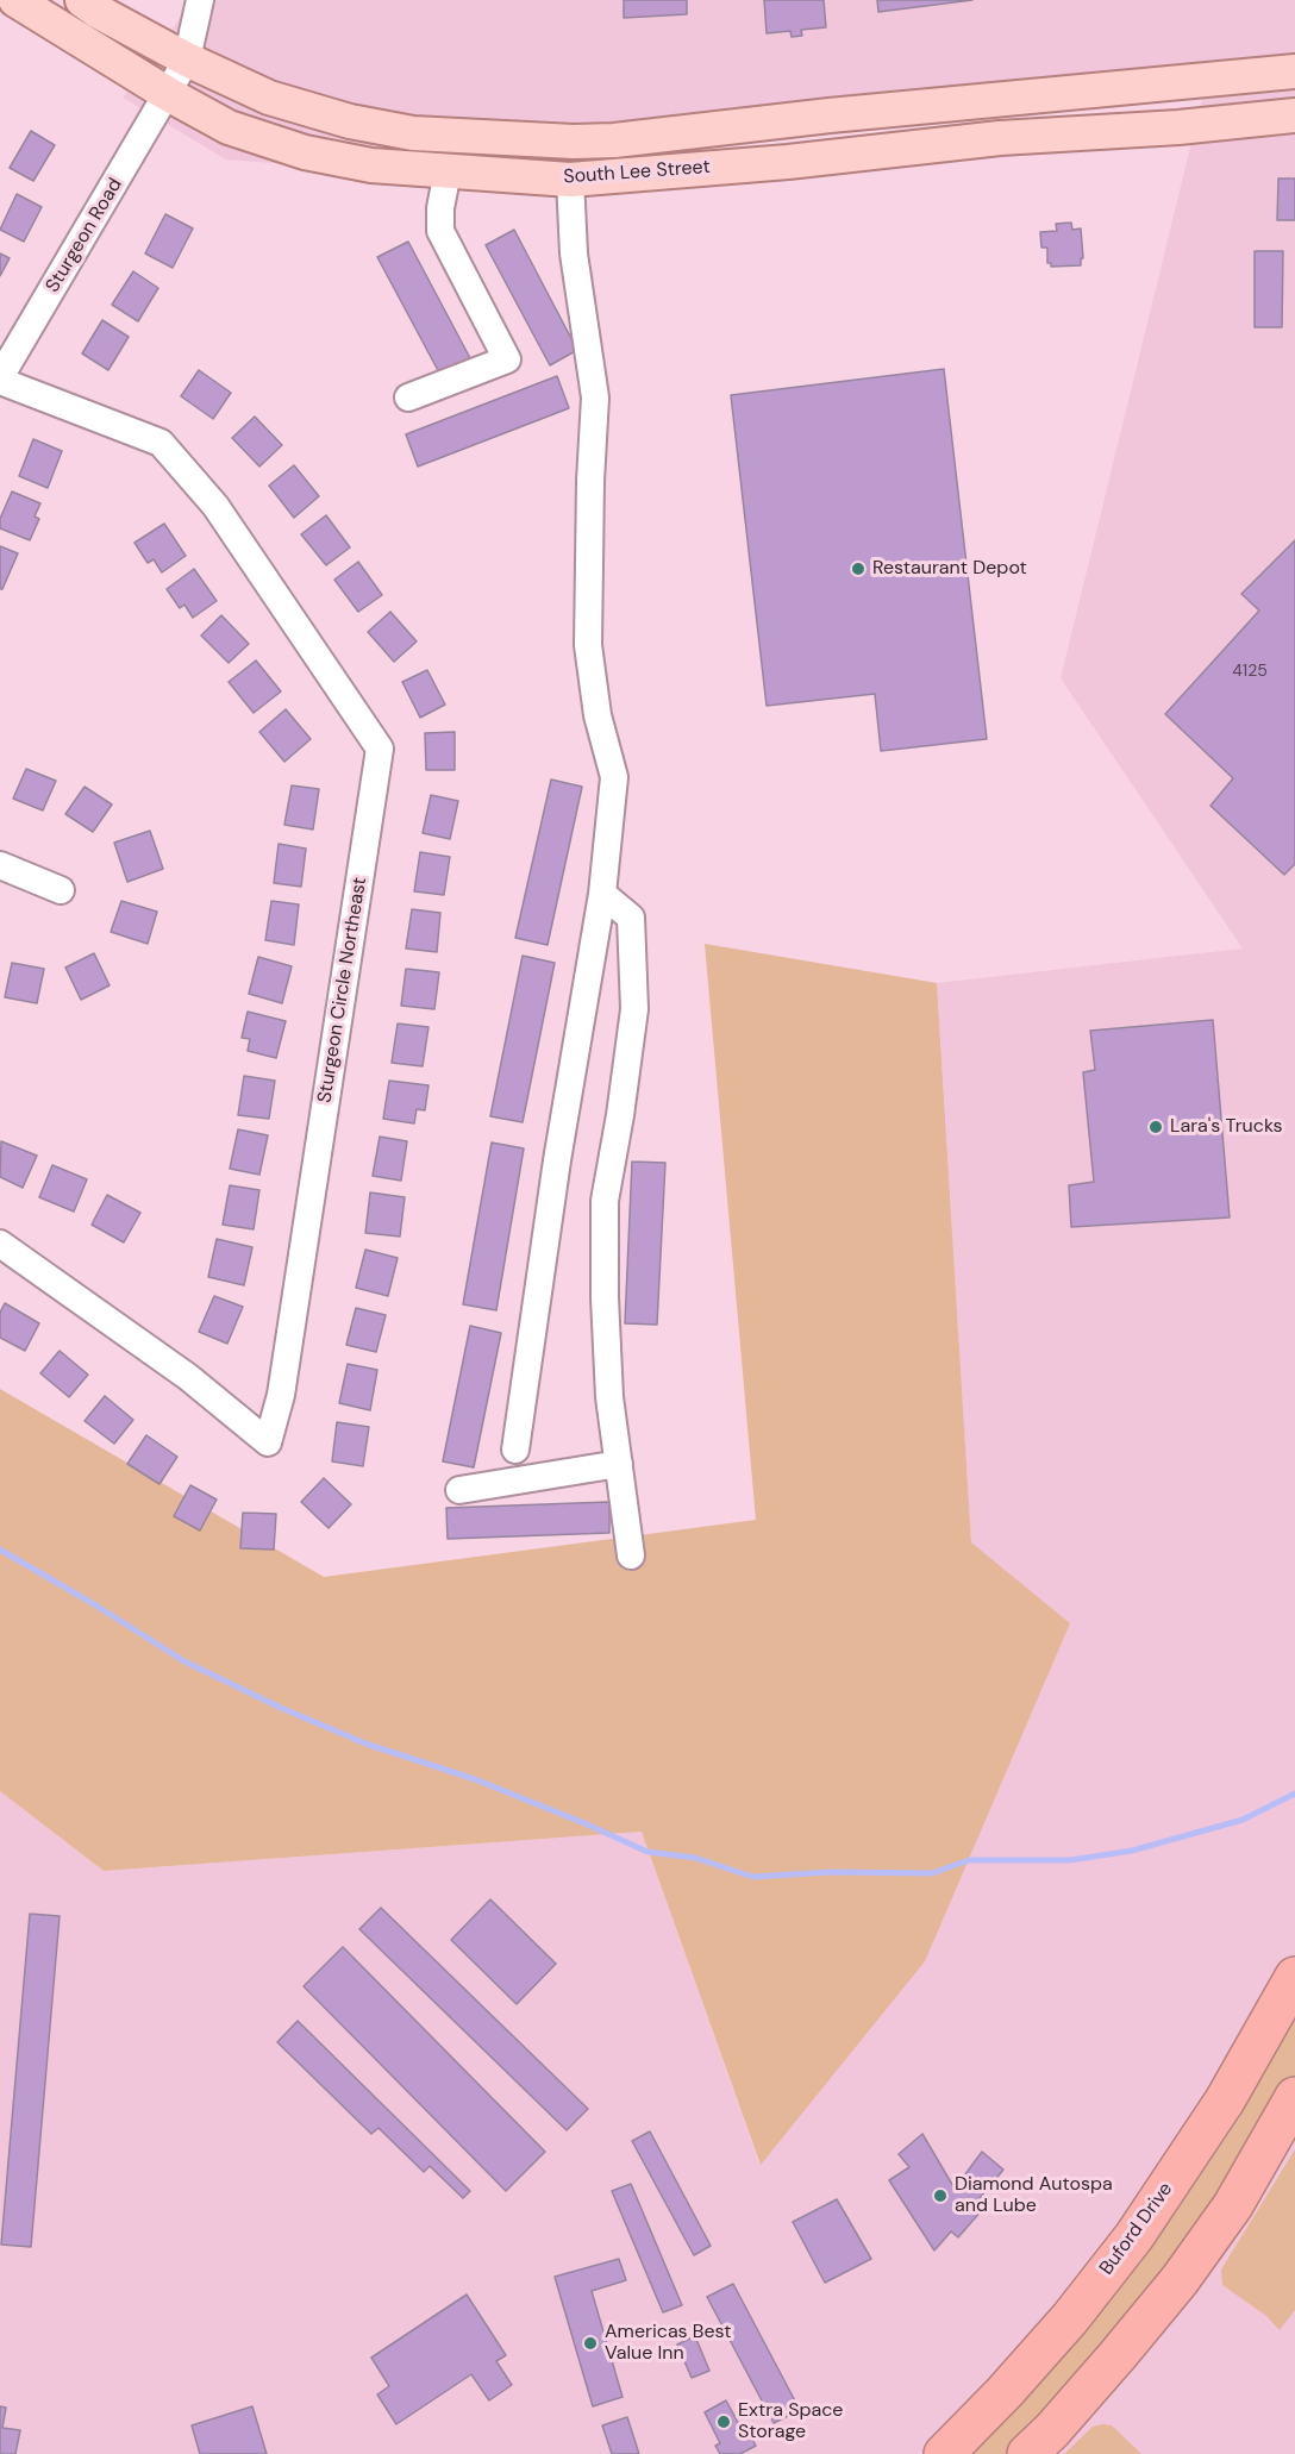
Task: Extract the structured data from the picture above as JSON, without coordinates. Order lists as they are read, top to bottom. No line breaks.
{"streets":{"highway":["Buford Drive"],"main road":["South Lee Street"],"street":["Sturgeon Road","Sturgeon Circle Northeast"]},"crossings":[["South Lee Street","Sturgeon Road"],["Sturgeon Road","Sturgeon Circle Northeast"]],"places":["Restaurant Depot","Lara's Trucks","Diamond Autospa and Lube","Americas Best Value Inn","Extra Space Storage"],"house_numbers":["4125"]}
